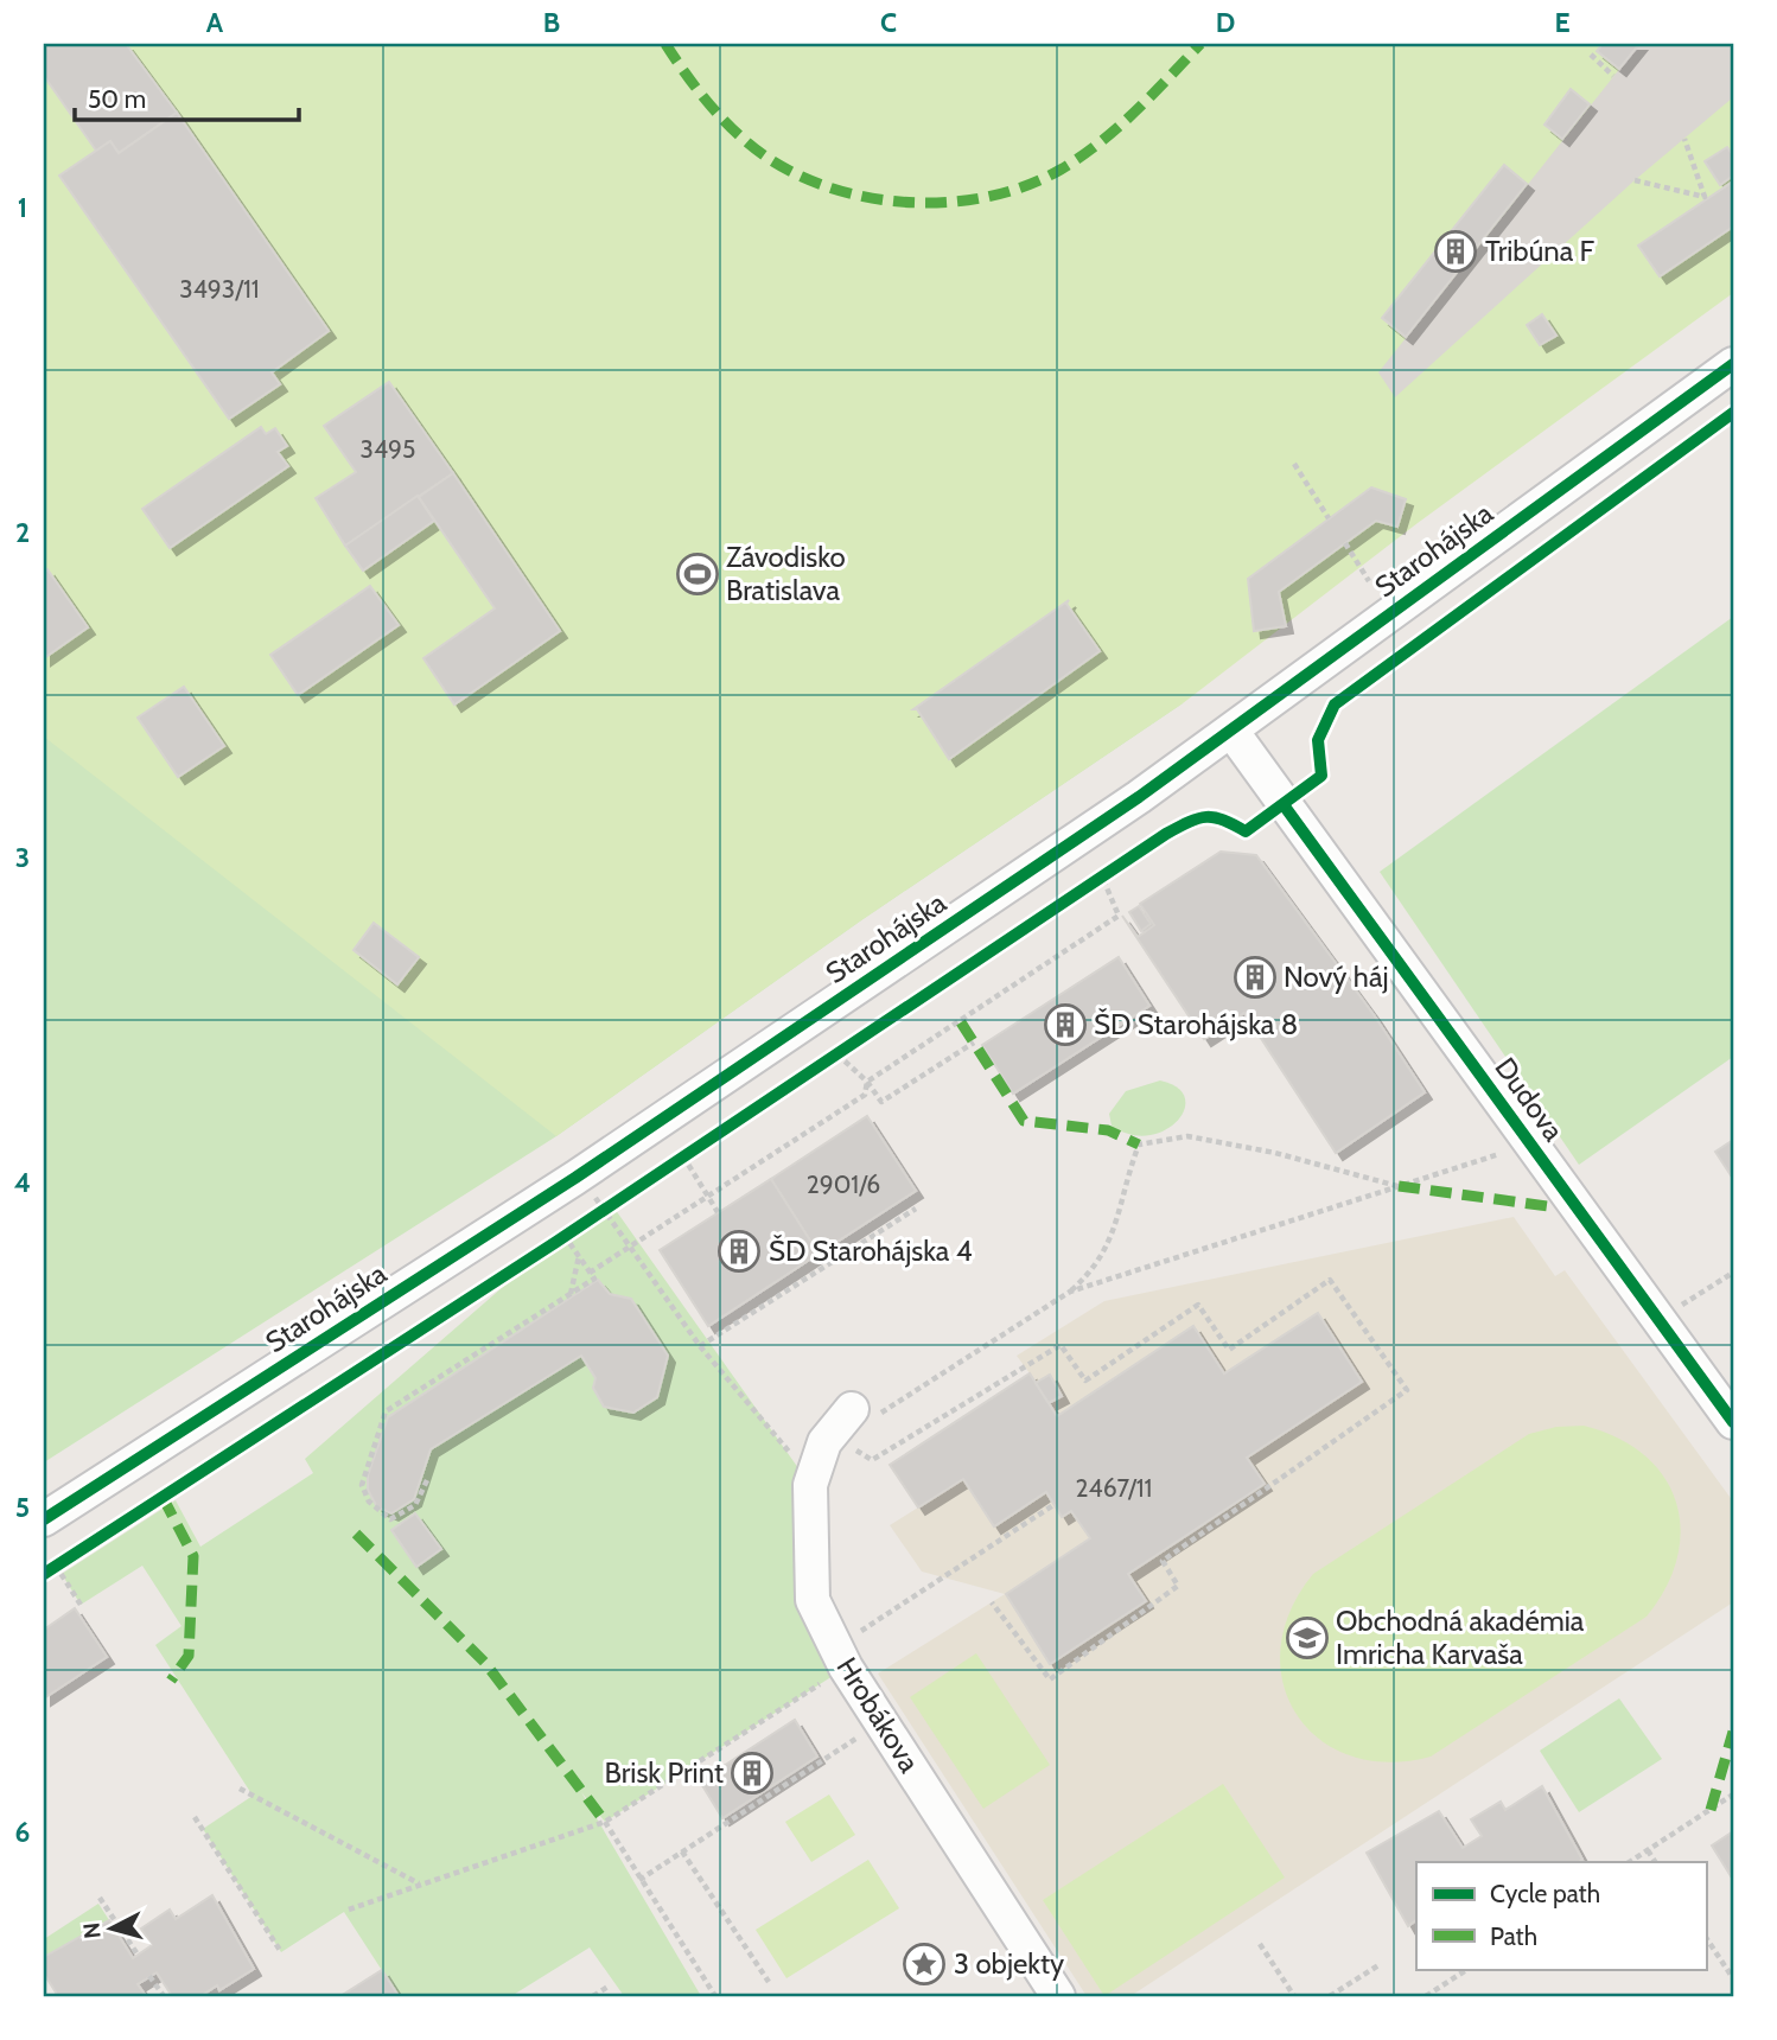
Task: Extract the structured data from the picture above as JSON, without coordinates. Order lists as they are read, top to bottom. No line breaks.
{"streets":{"street":["Starohájska","Dudova","Hrobákova"]},"crossings":[["Starohájska","Dudova"]],"places":{"building":["Tribúna F","Nový háj","ŠD Starohájska 8","ŠD Starohájska 4","Brisk Print"],"sports":["Závodisko Bratislava"],"school or university":["Obchodná akadémia Imricha Karvaša"],"place":["3 objekty"]},"house_numbers":["3493/11","3495","2901/6","2467/11"],"legend":["Cycle path","Path"],"scale_bar":"50 m","north":"left","grid":{"columns":["A","B","C","D","E"],"rows":["1","2","3","4","5","6"]}}
